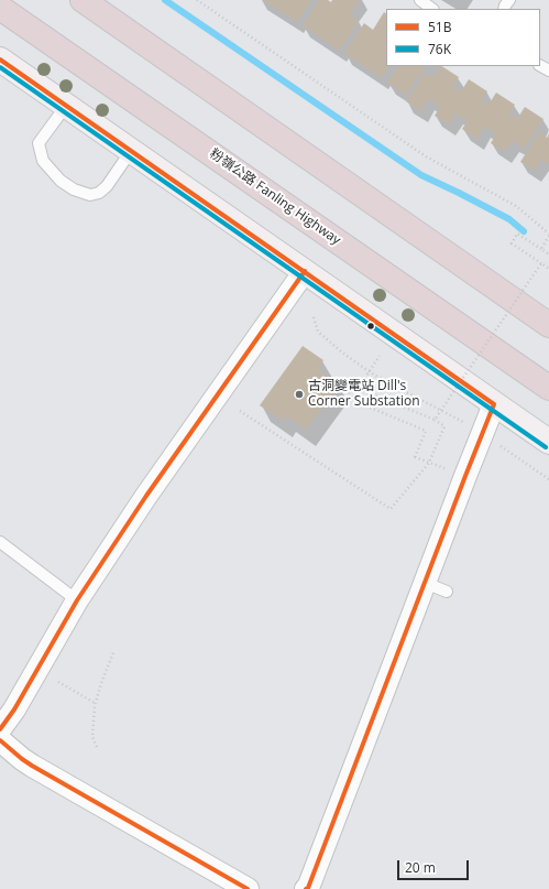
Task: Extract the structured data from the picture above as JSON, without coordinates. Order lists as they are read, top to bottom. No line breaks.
{"streets":{"highway":["粉嶺公路 Fanling Highway"]},"places":["古洞變電站 Dill's Corner Substation"],"lines":["transit line 51B","transit line 76K"],"legend":["51B","76K"],"scale_bar":"20 m"}
